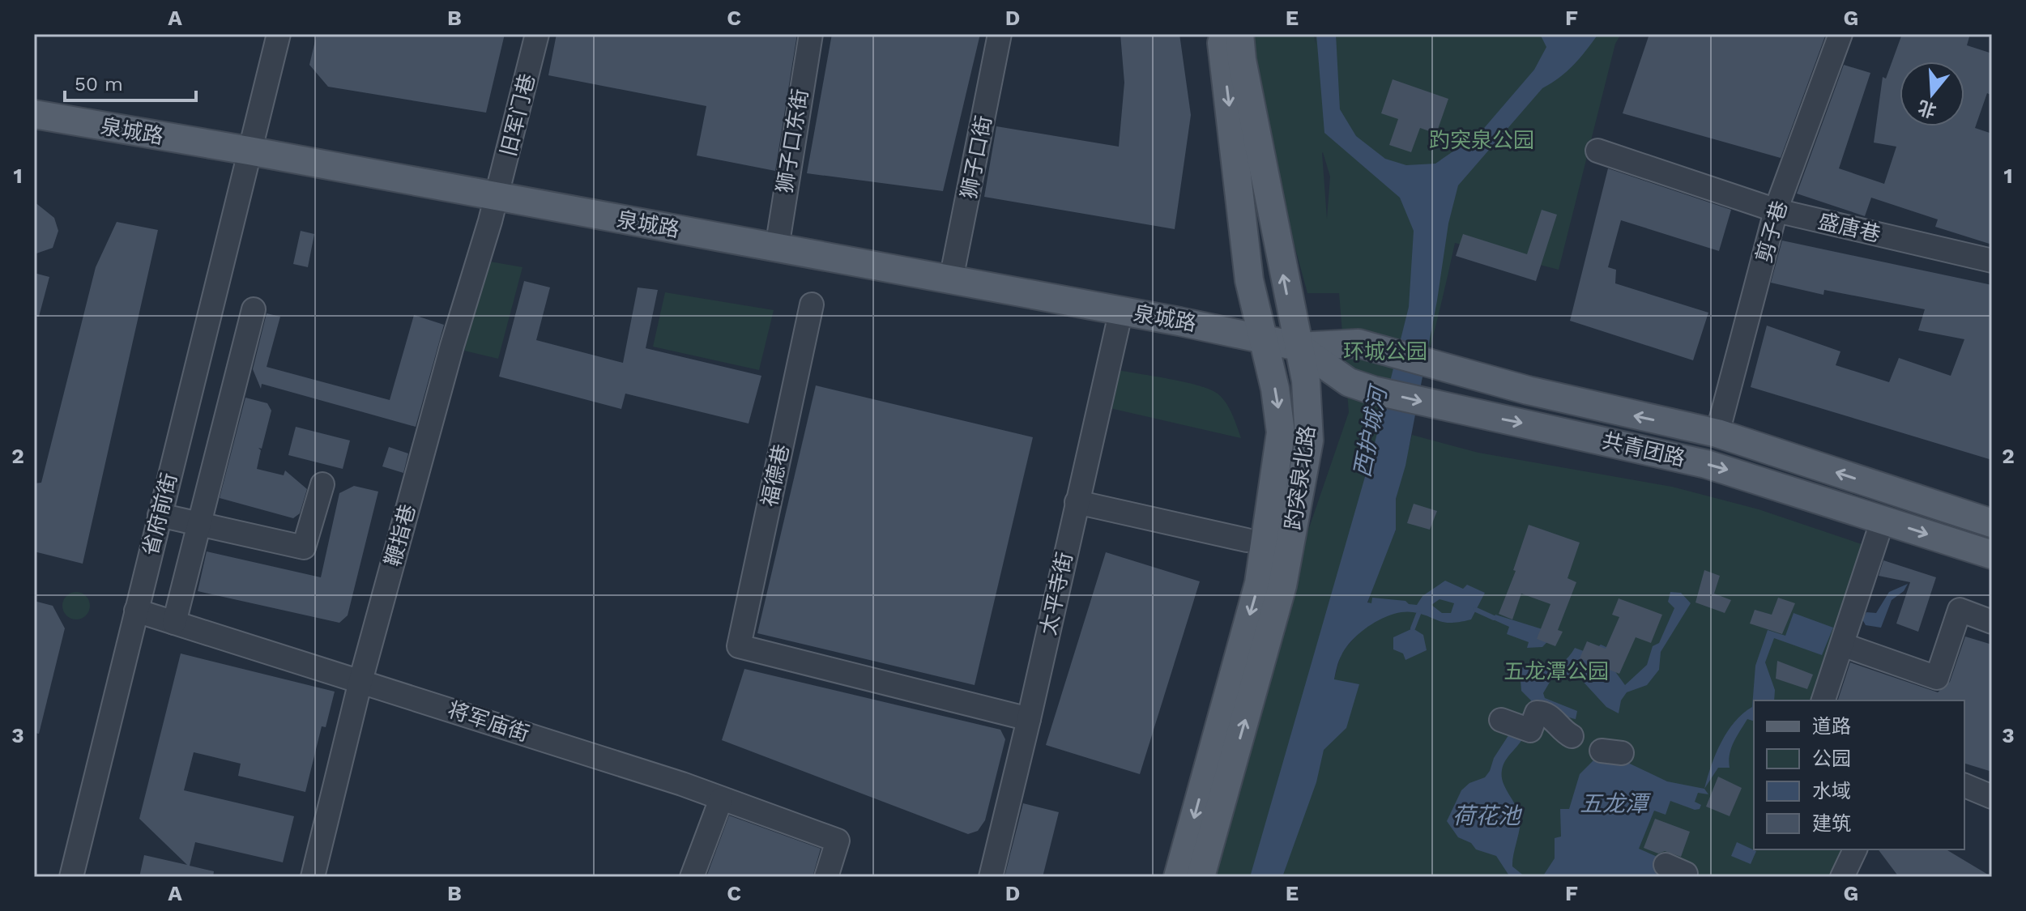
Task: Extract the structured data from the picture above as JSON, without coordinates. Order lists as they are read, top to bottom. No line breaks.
{"streets":{"main road":["泉城路","共青团路","趵突泉北路"],"street":["旧军门巷","狮子口东街","狮子口街","盛唐巷","剪子巷","福德巷","省府前街","鞭指巷","太平寺街","将军庙街"]},"crossings":[["旧军门巷","泉城路"],["旧军门巷","鞭指巷"],["泉城路","狮子口东街"],["泉城路","狮子口街"],["泉城路","共青团路"],["泉城路","趵突泉北路"],["泉城路","省府前街"],["泉城路","鞭指巷"],["泉城路","太平寺街"],["盛唐巷","剪子巷"],["剪子巷","共青团路"],["共青团路","趵突泉北路"],["福德巷","太平寺街"],["省府前街","将军庙街"],["鞭指巷","将军庙街"]],"water":["西护城河","五龙潭","荷花池"],"parks":["趵突泉公园","环城公园","五龙潭公园"],"legend":["道路","公园","水域","建筑"],"scale_bar":"50 m","north":"bottom","grid":{"columns":["A","B","C","D","E","F","G"],"rows":["1","2","3"]}}
